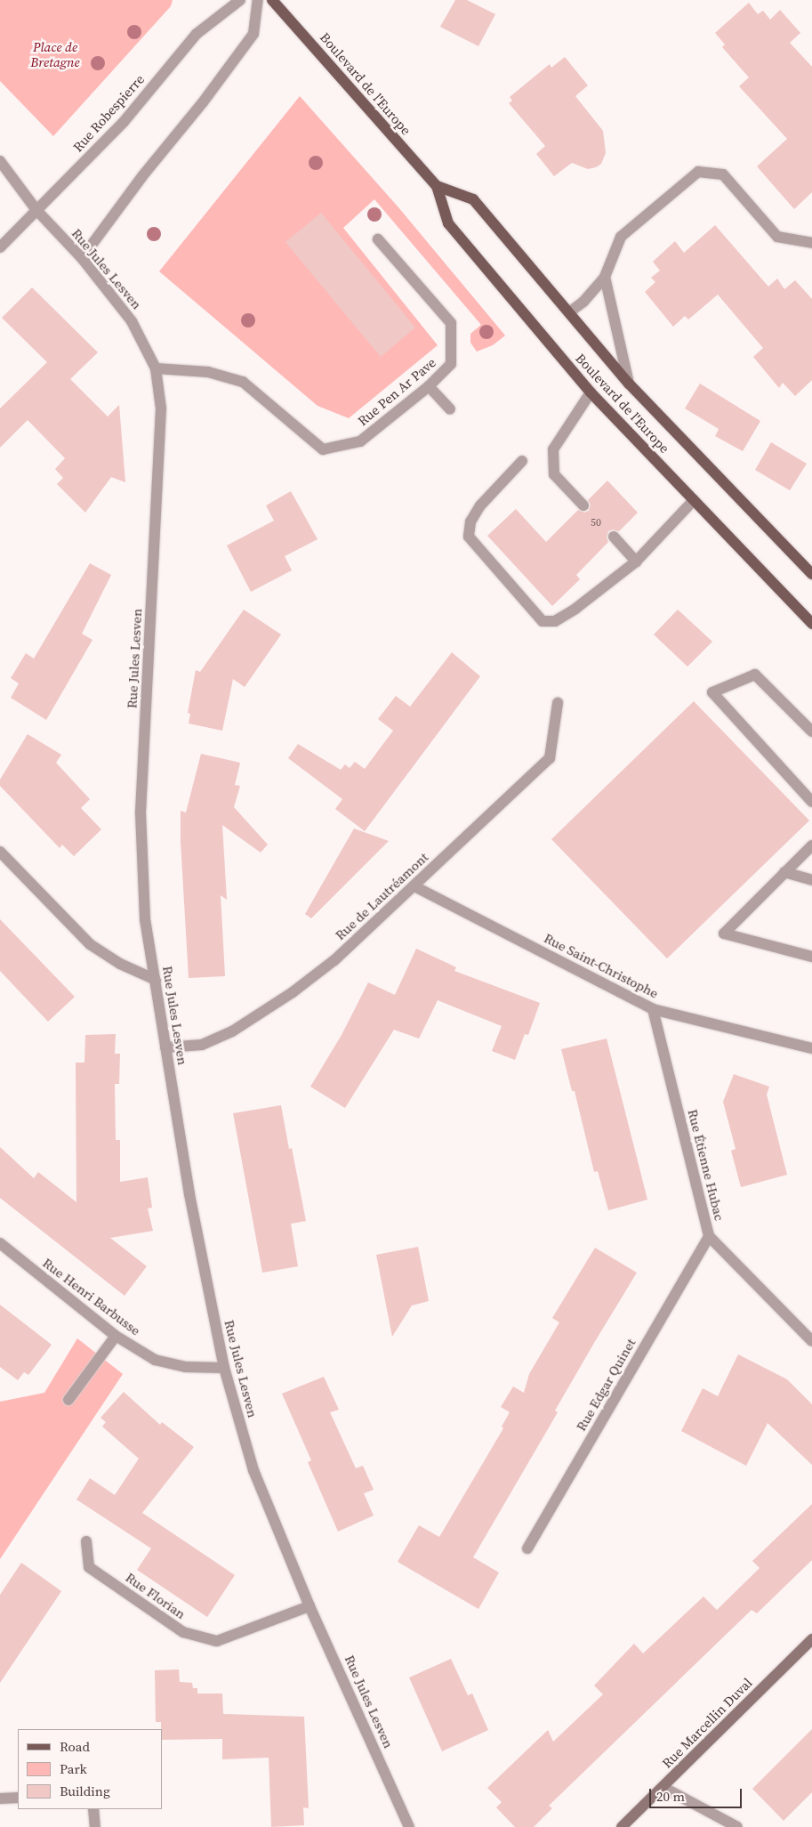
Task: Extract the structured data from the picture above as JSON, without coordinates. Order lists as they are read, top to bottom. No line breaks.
{"streets":{"main road":["Boulevard de l'Europe","Rue Marcellin Duval"],"street":["Rue Robespierre","Rue Jules Lesven","Rue Pen Ar Pave","Rue de Lautréamont","Rue Saint-Christophe","Rue Étienne Hubac","Rue Henri Barbusse","Rue Edgar Quinet","Rue Florian"]},"crossings":[["Rue Robespierre","Rue Jules Lesven"],["Rue Jules Lesven","Rue Pen Ar Pave"],["Rue Jules Lesven","Rue de Lautréamont"],["Rue Jules Lesven","Rue Henri Barbusse"],["Rue Jules Lesven","Rue Florian"],["Rue de Lautréamont","Rue Saint-Christophe"],["Rue Saint-Christophe","Rue Étienne Hubac"],["Rue Étienne Hubac","Rue Edgar Quinet"]],"parks":["Place de Bretagne"],"house_numbers":["50"],"legend":["Road","Park","Building"],"scale_bar":"20 m"}
